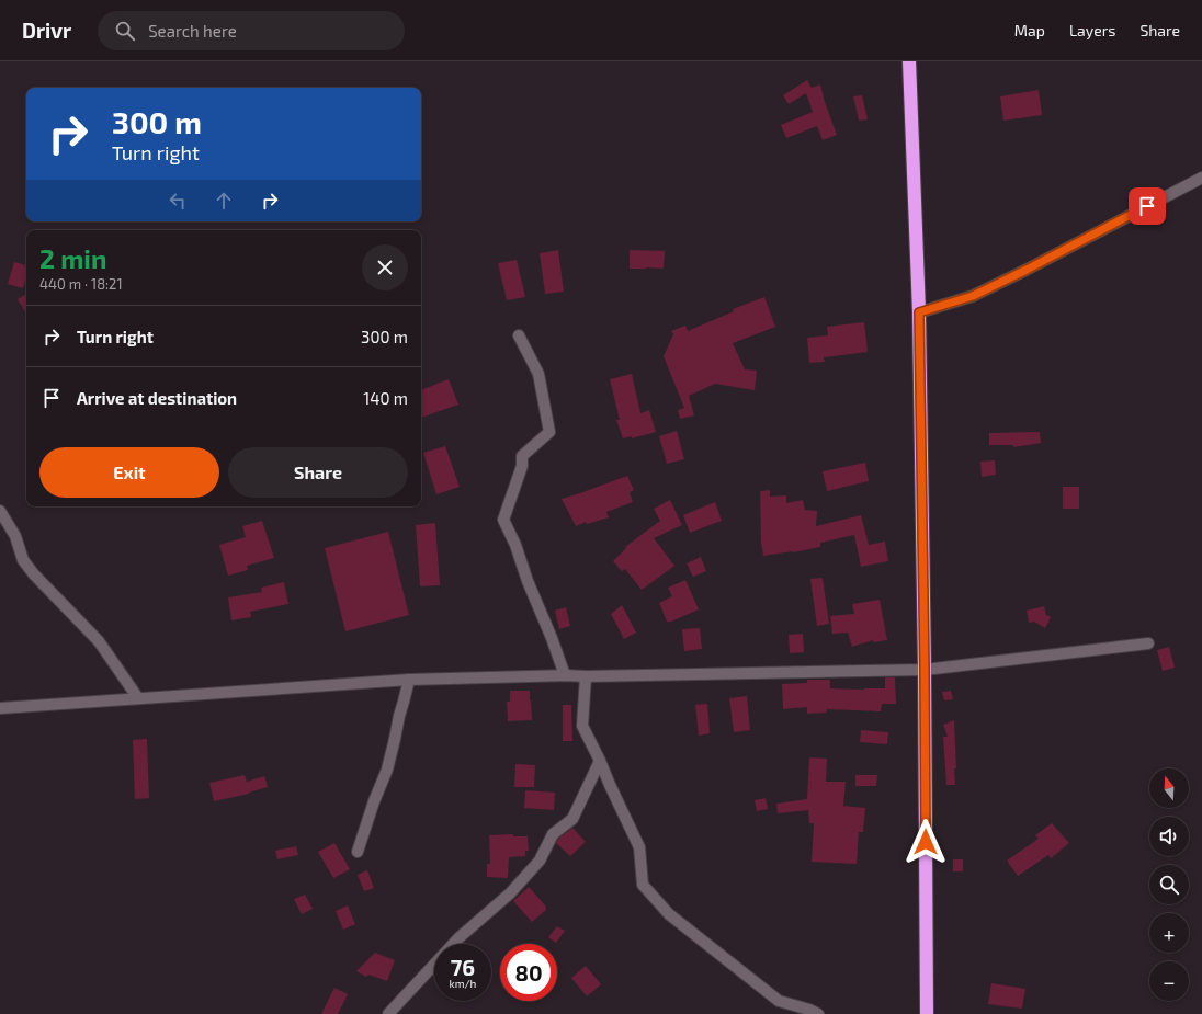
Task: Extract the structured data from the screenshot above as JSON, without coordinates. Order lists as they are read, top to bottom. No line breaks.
{"north":"top","page":{"header":"Drivr","search":"Search here","nav":["Map","Layers","Share"],"turn":["300 m","Turn right"],"heading":["2 min","440 m · 18:21"],"list":[{"name":"Turn right","value":"300 m"},{"name":"Arrive at destination","value":"140 m"}],"buttons":["Exit","Share"],"map_buttons":["+","−"],"speed":"76 km/h","limit":"80"}}
